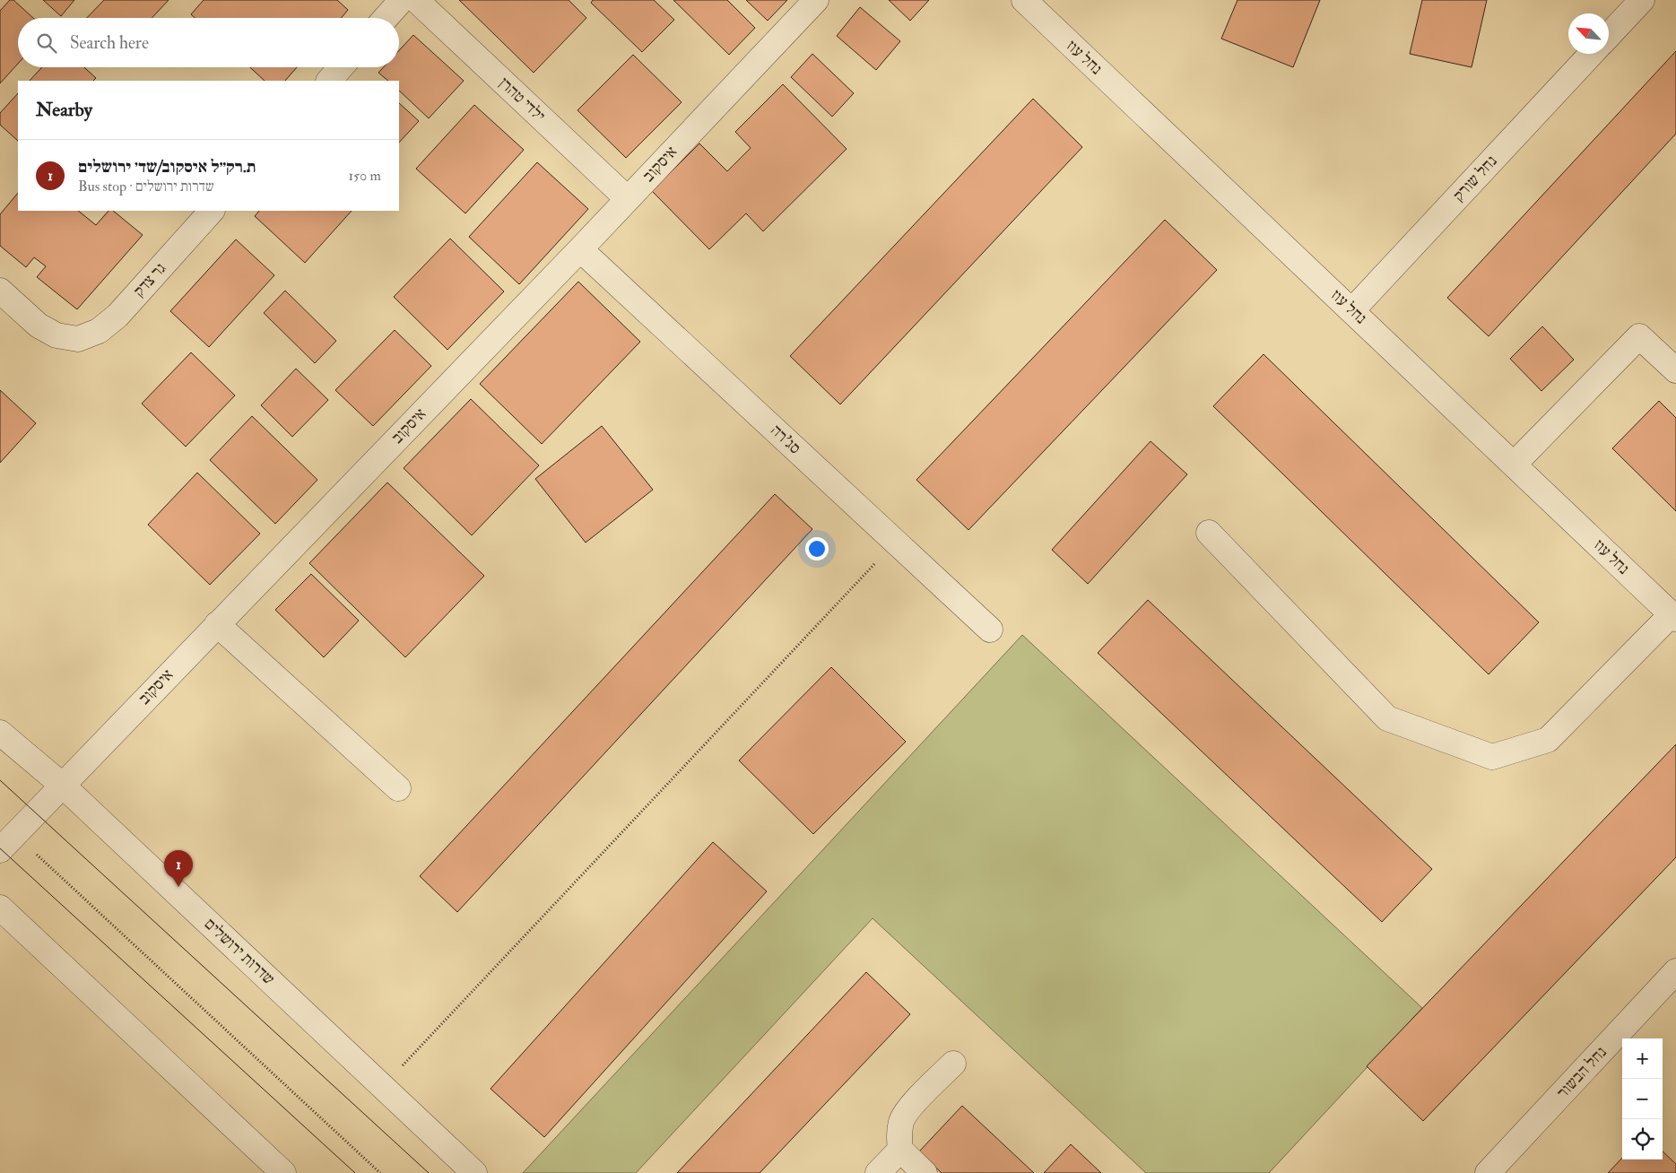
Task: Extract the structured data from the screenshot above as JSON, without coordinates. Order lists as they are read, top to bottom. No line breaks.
{"streets":{"street":["נחל עוז","ילדי טהרן","איסקוב","נחל שורק","גר צדק","סג'רה","שדרות ירושלים","נחל הבשור"]},"crossings":[["נחל עוז","נחל שורק"],["ילדי טהרן","איסקוב"],["איסקוב","סג'רה"],["איסקוב","שדרות ירושלים"]],"north":"top left","page":{"search":"Search here","heading":"Nearby","list":[{"mark":"1","name":"ת.רק״ל איסקוב/שד׳ ירושלים","note":"Bus stop · שדרות ירושלים","value":"150 m"}],"pins":"1","map_buttons":["+","−"]}}
